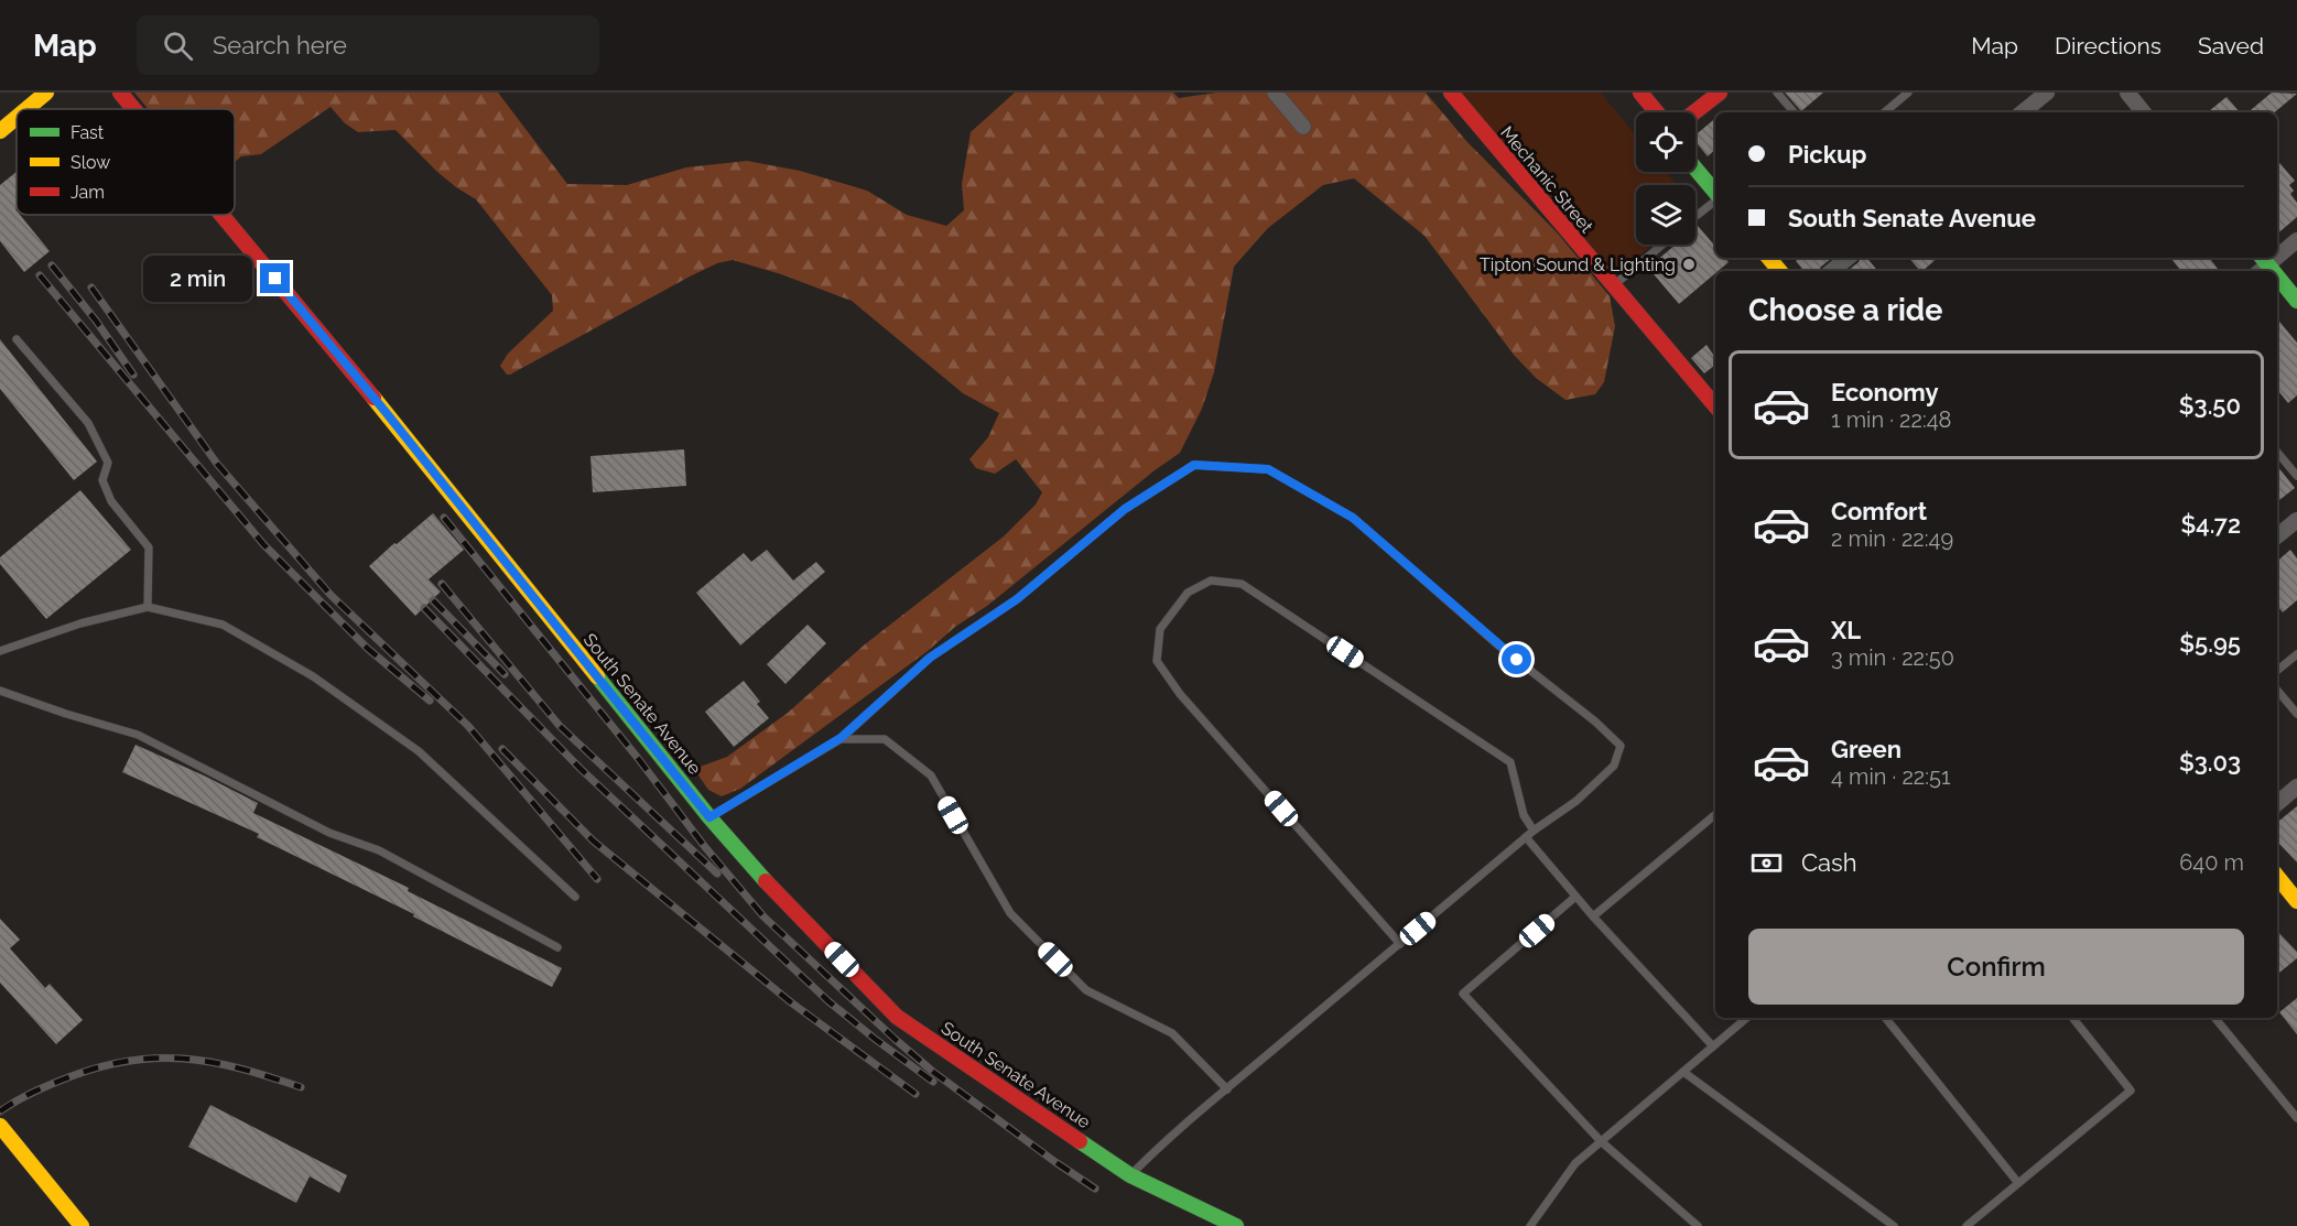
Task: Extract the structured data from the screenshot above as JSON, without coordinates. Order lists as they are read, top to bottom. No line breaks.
{"streets":{"street":["Mechanic Street","South Senate Avenue"]},"places":["Tipton Sound & Lighting"],"legend":["Fast","Slow","Jam"],"page":{"header":"Map","search":"Search here","nav":["Map","Directions","Saved"],"banner":["Pickup","South Senate Avenue"],"bubble":"2 min","heading":"Choose a ride","list":[{"name":"Economy","note":"1 min · 22:48","value":"$3.50"},{"name":"Comfort","note":"2 min · 22:49","value":"$4.72"},{"name":"XL","note":"3 min · 22:50","value":"$5.95"},{"name":"Green","note":"4 min · 22:51","value":"$3.03"}],"pay":["Cash","640 m"],"buttons":"Confirm"}}
